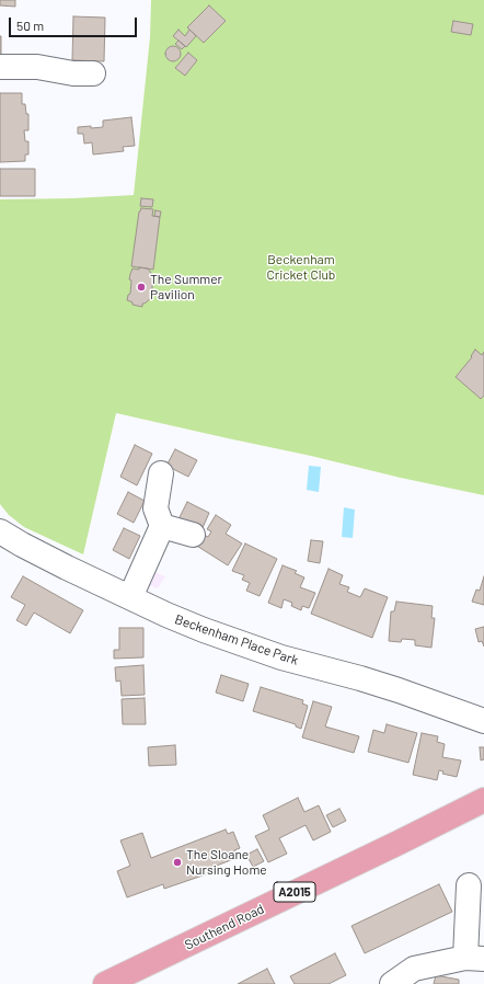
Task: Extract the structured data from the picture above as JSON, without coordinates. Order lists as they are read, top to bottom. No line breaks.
{"streets":{"main road":["A2015","Southend Road"],"street":["Beckenham Place Park"]},"parks":["Beckenham Cricket Club"],"places":["The Summer Pavilion","The Sloane Nursing Home"],"scale_bar":"50 m"}
